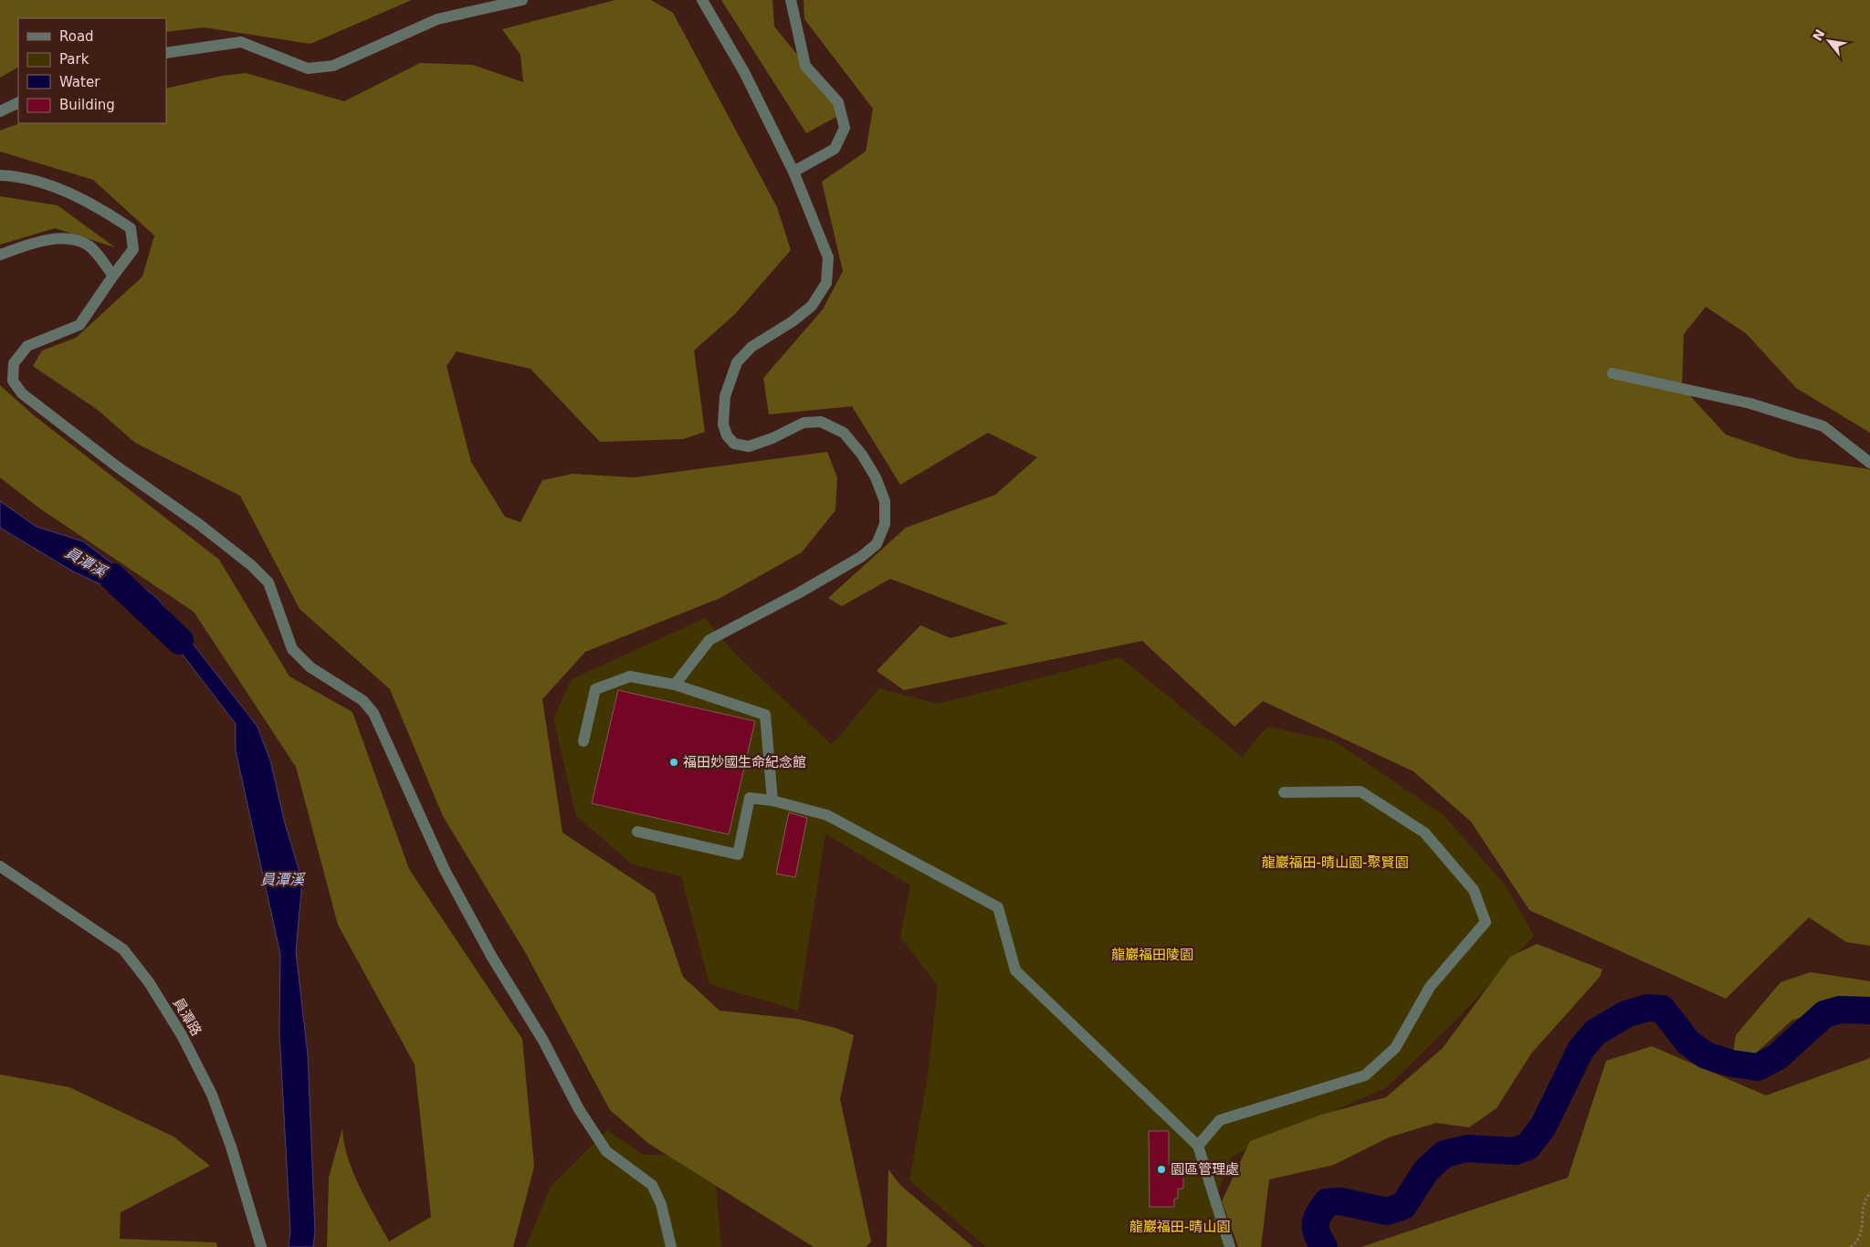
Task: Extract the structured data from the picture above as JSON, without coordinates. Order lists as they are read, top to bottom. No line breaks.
{"streets":{"street":["員潭路"]},"water":["員潭溪"],"parks":["龍巖福田-晴山園-聚賢園","龍巖福田陵園","龍巖福田-晴山園"],"places":["福田妙國生命紀念館","園區管理處"],"legend":["Road","Park","Water","Building"],"north":"top left"}
